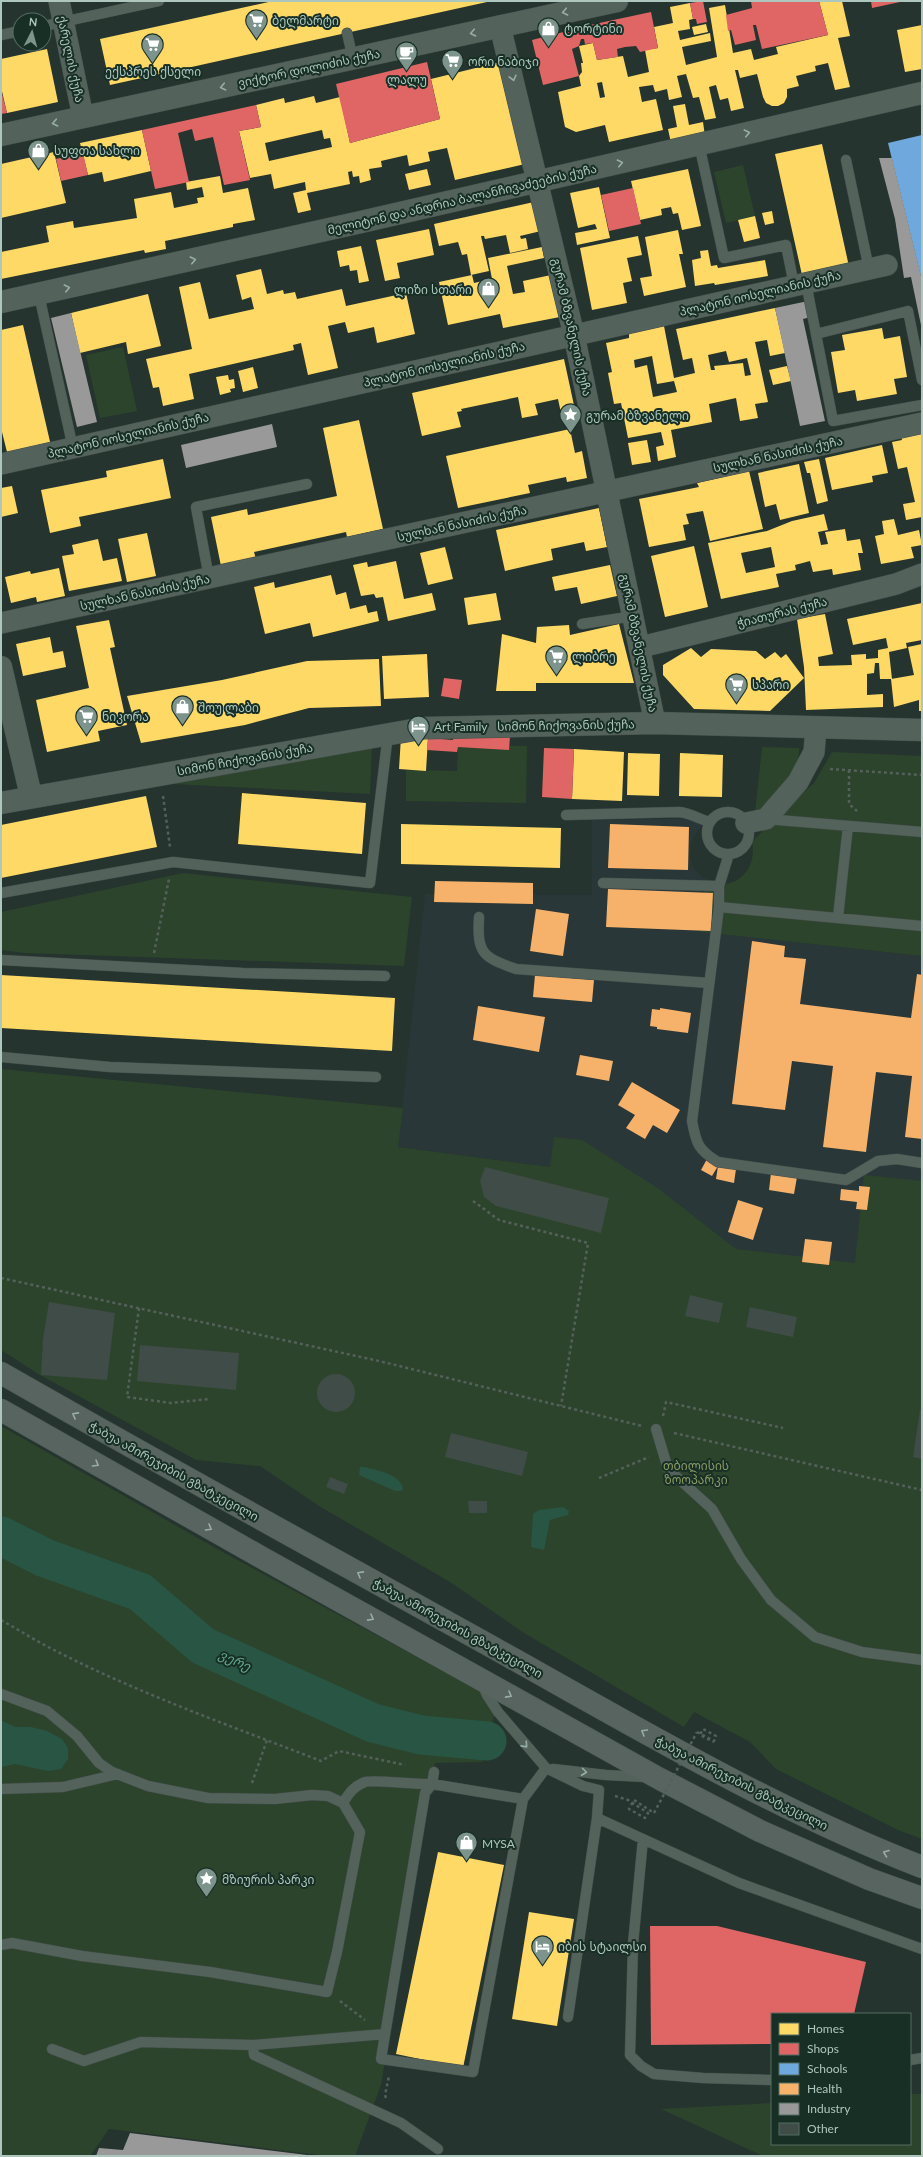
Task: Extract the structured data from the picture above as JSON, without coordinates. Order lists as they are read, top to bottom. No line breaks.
{"streets":{"main road":["ჭაბუა ამირეჯიბის გზატკეცილი"],"street":["ქარელის ქუჩა","ვიქტორ დოლიძის ქუჩა","მელიტონ და ანდრია ბალანჩივაძეების ქუჩა","პლატონ იოსელიანის ქუჩა","გურამ ბზვანელის ქუჩა","სულხან ნასიძის ქუჩა","ჭიათურას ქუჩა","სიმონ ჩიქოვანის ქუჩა"]},"crossings":[["ქარელის ქუჩა","ვიქტორ დოლიძის ქუჩა"],["ვიქტორ დოლიძის ქუჩა","გურამ ბზვანელის ქუჩა"],["მელიტონ და ანდრია ბალანჩივაძეების ქუჩა","გურამ ბზვანელის ქუჩა"],["პლატონ იოსელიანის ქუჩა","გურამ ბზვანელის ქუჩა"],["გურამ ბზვანელის ქუჩა","სულხან ნასიძის ქუჩა"],["გურამ ბზვანელის ქუჩა","ჭიათურას ქუჩა"],["გურამ ბზვანელის ქუჩა","სიმონ ჩიქოვანის ქუჩა"]],"one_way":["ვიქტორ დოლიძის ქუჩა","მელიტონ და ანდრია ბალანჩივაძეების ქუჩა"],"water":["ვერე"],"parks":["თბილისის ზოოპარკი"],"places":{"supermarket":["ბელმარტი","ექსპრეს ქსელი","ორი ნაბიჯი","ლიბრე","სპარი","ნიკორა"],"shop":["ტორტინი","სუფთა სახლი","ლიზი სთარი","შოუ ლაბი","MYSA"],"cafe":["ლალუ"],"place":["გურამ ბზვანელი","მზიურის პარკი"],"hotel":["Art Family","იბის სტაილსი"]},"legend":["Homes","Shops","Schools","Health","Industry","Other"],"north":"top"}
